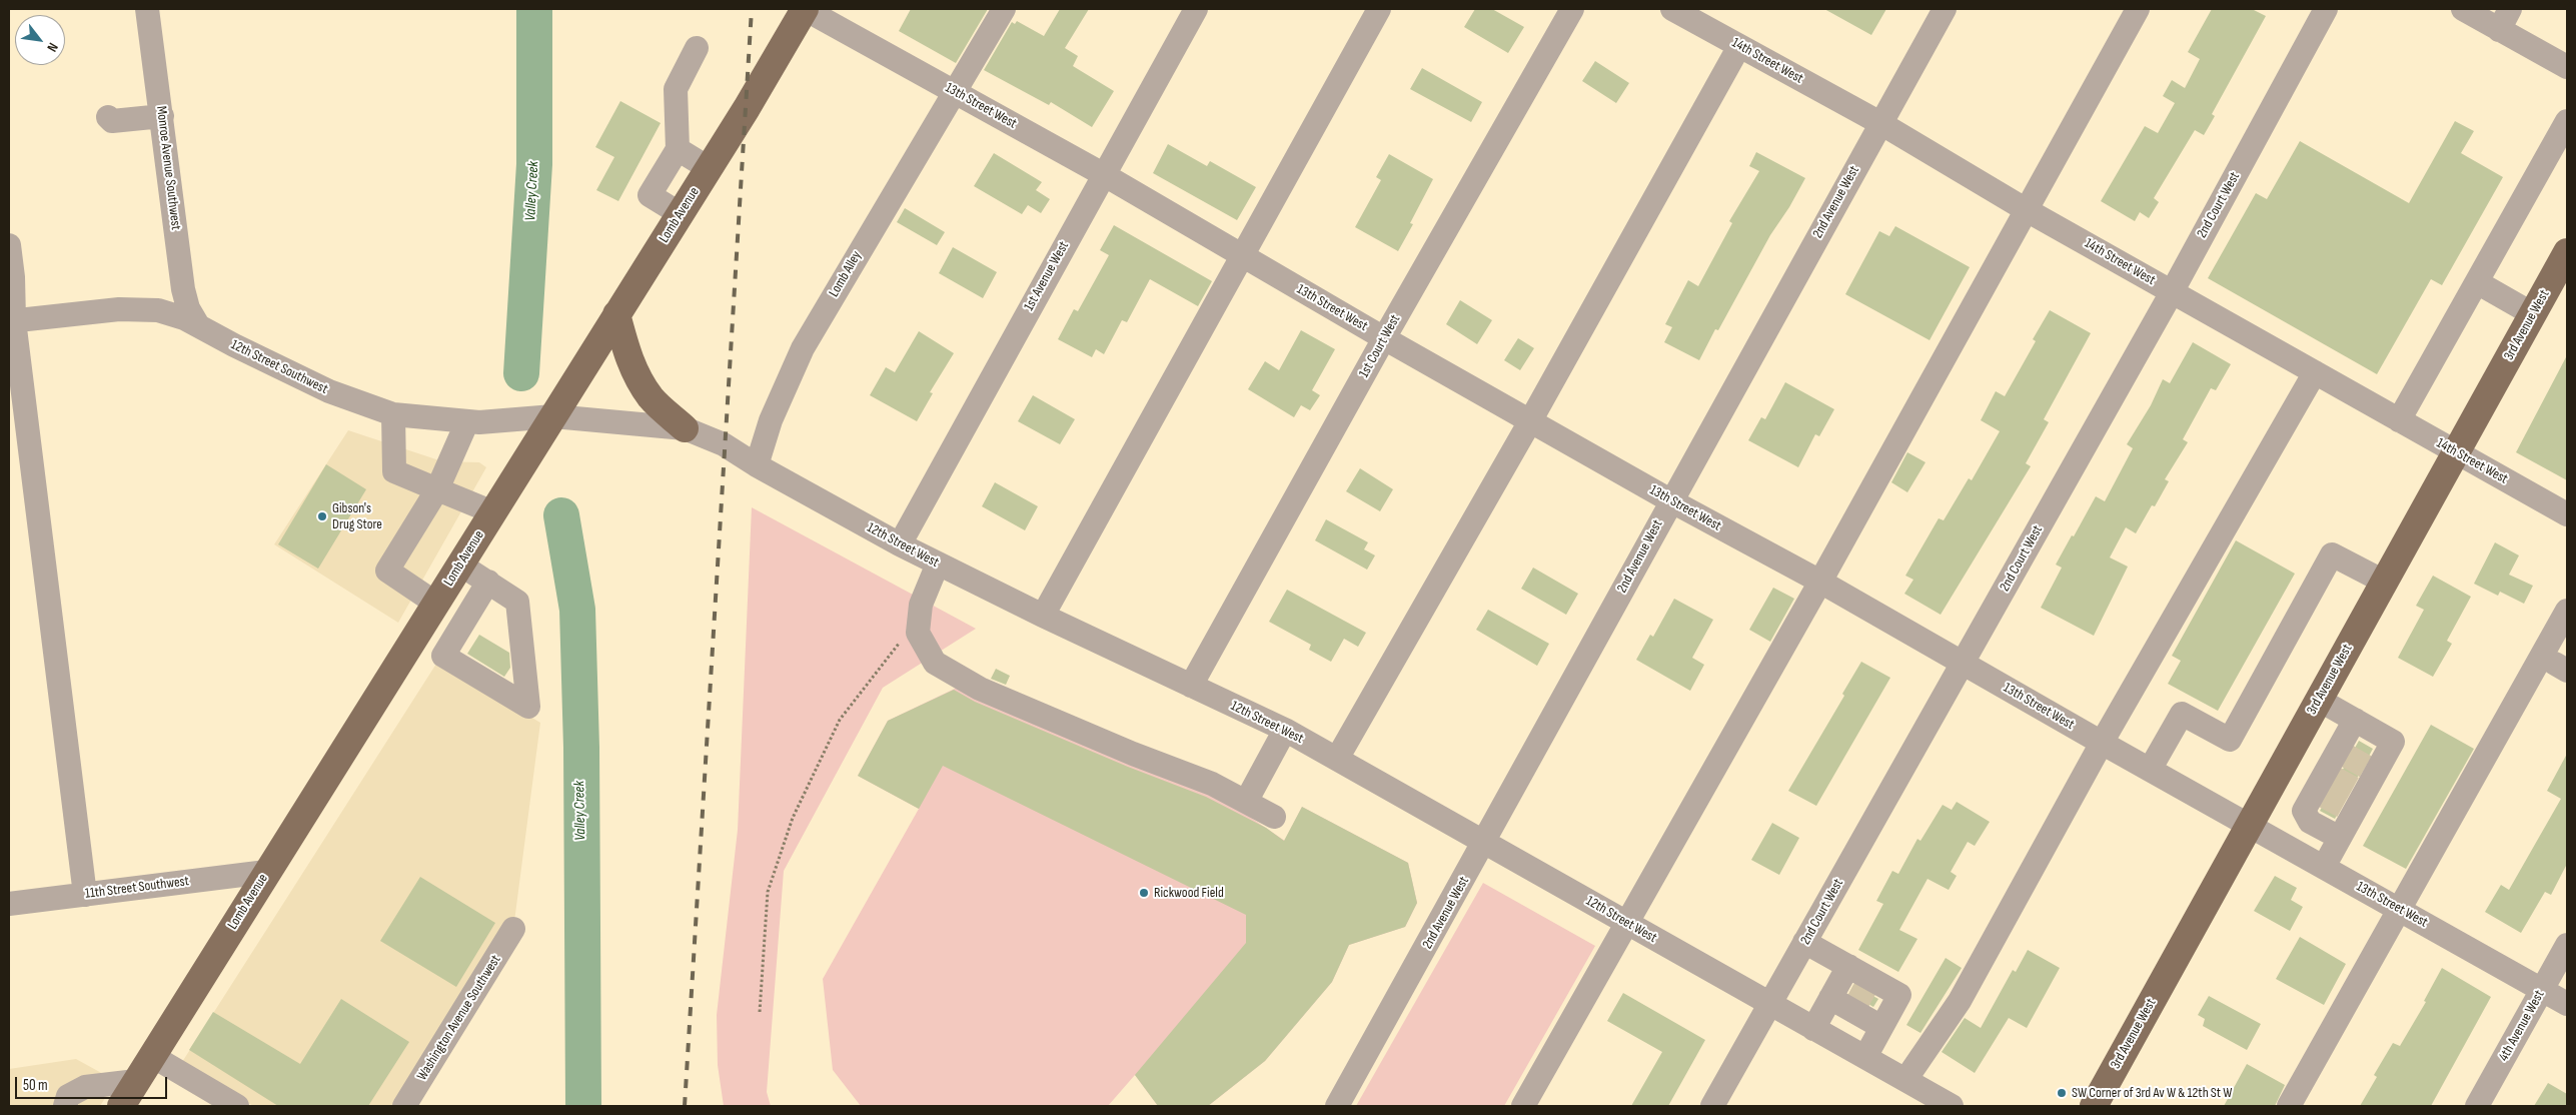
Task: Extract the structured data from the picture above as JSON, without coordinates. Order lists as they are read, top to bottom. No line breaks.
{"streets":{"main road":["Lomb Avenue","3rd Avenue West"],"street":["14th Street West","13th Street West","Monroe Avenue Southwest","2nd Avenue West","2nd Court West","Lomb Alley","1st Avenue West","1st Court West","12th Street Southwest","12th Street West","11th Street Southwest","Washington Avenue Southwest","4th Avenue West"]},"crossings":[["14th Street West","2nd Avenue West"],["14th Street West","2nd Court West"],["14th Street West","3rd Avenue West"],["13th Street West","2nd Avenue West"],["13th Street West","2nd Court West"],["13th Street West","Lomb Avenue"],["13th Street West","Lomb Alley"],["13th Street West","1st Avenue West"],["13th Street West","3rd Avenue West"],["13th Street West","1st Court West"],["13th Street West","4th Avenue West"],["Monroe Avenue Southwest","12th Street Southwest"],["2nd Avenue West","12th Street West"],["2nd Court West","12th Street West"],["Lomb Avenue","12th Street Southwest"],["Lomb Avenue","12th Street West"],["Lomb Avenue","11th Street Southwest"],["Lomb Alley","12th Street West"],["1st Avenue West","12th Street West"],["1st Court West","12th Street West"],["12th Street Southwest","12th Street West"]],"water":["Valley Creek"],"places":["Gibson's Drug Store","Rickwood Field","SW Corner of 3rd Av W & 12th St W"],"scale_bar":"50 m","north":"bottom right"}
